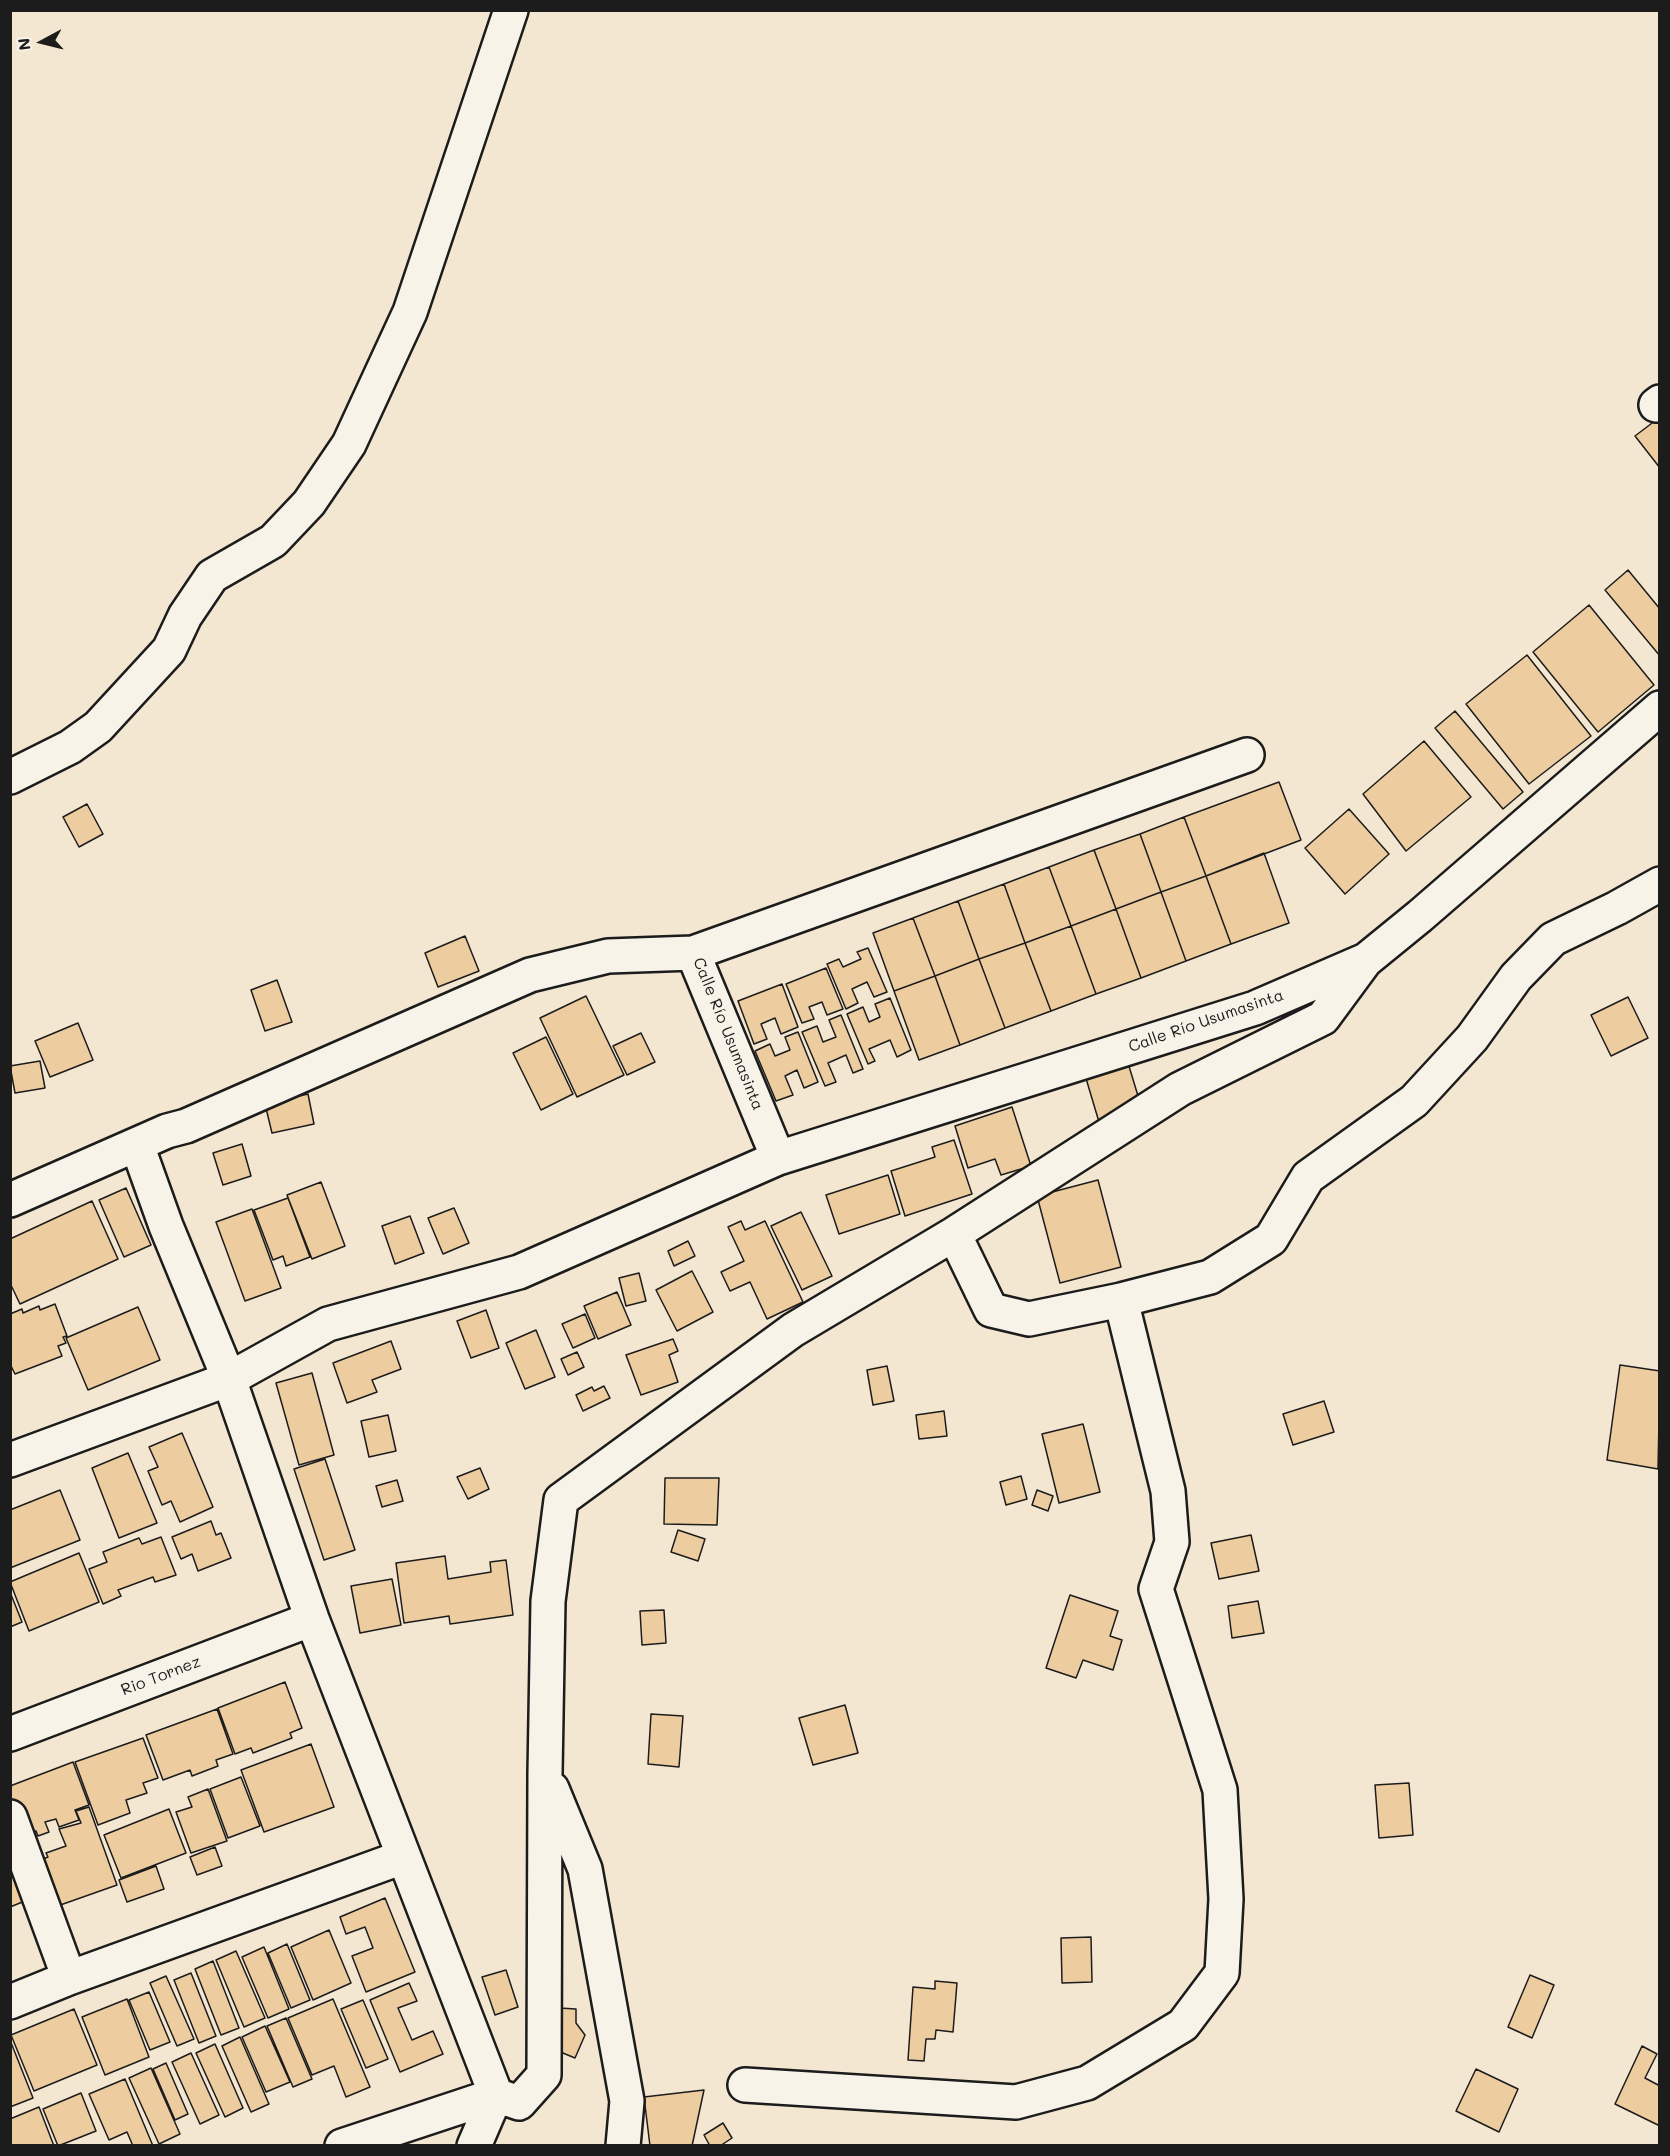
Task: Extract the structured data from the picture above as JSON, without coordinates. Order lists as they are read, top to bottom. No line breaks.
{"streets":{"street":["Calle Río Usumasinta","Rio Tornez"]},"north":"left"}
